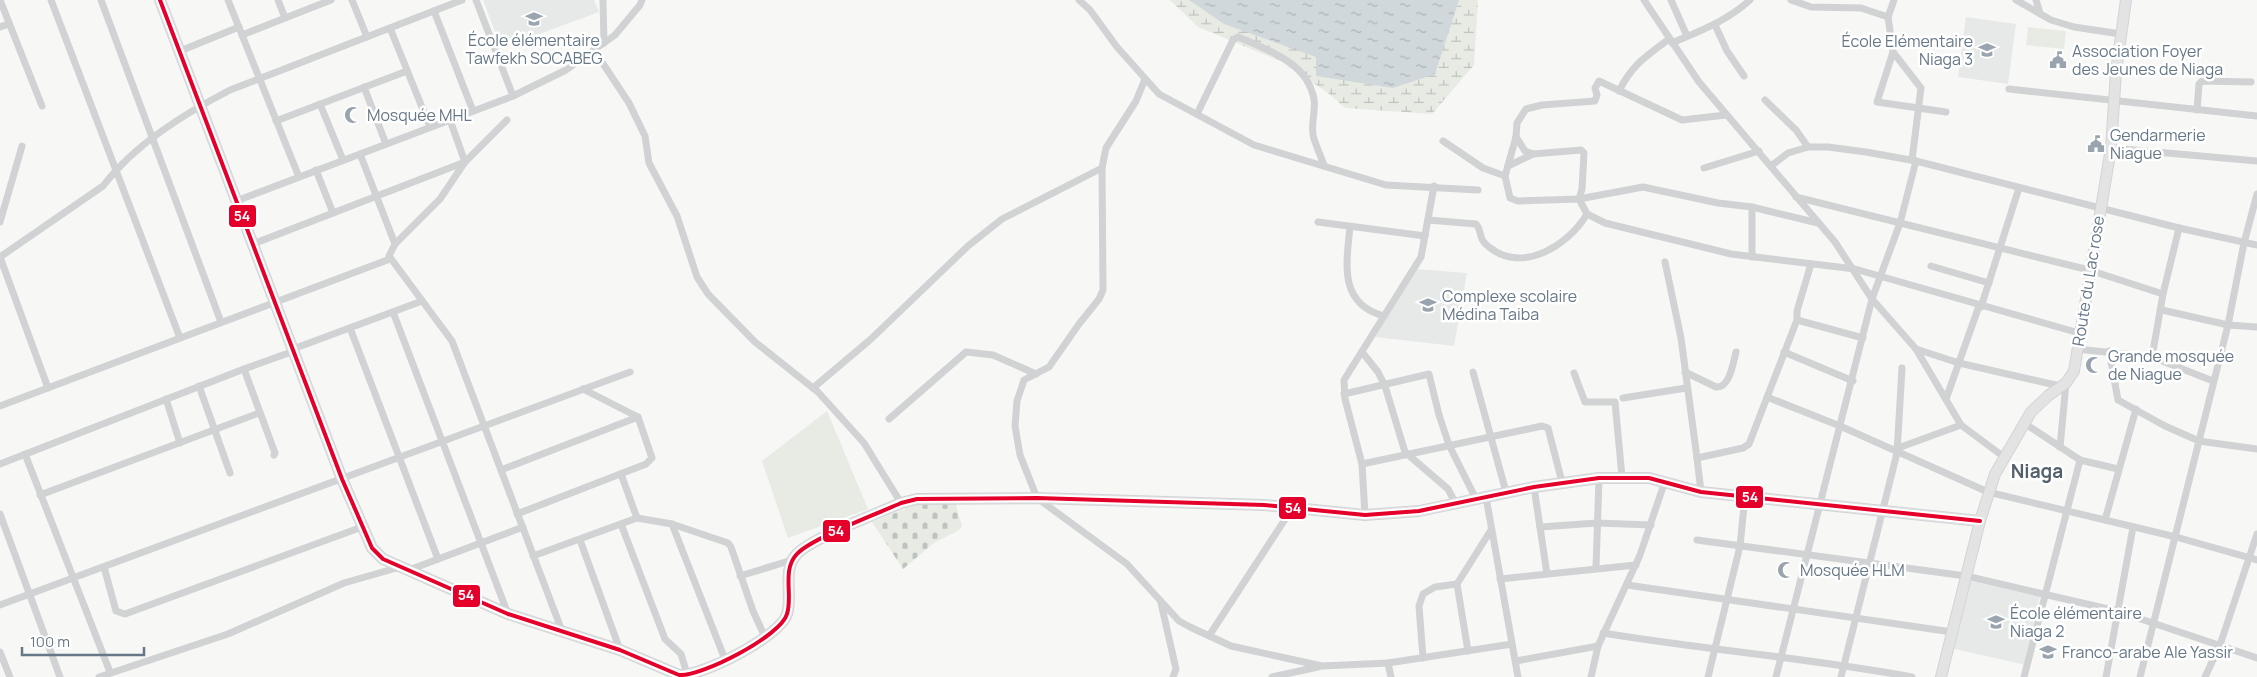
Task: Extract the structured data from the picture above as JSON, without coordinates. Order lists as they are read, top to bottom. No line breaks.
{"streets":{"street":["Route du Lac rose"]},"districts":["Niaga"],"places":{"school or university":["École élémentaire Tawfekh SOCABEG","École Elémentaire Niaga 3","Complexe scolaire Médina Taiba","École élémentaire Niaga 2","Franco-arabe Ale Yassir"],"public building":["Association Foyer des Jeunes de Niaga","Gendarmerie Niague"],"mosque":["Mosquée MHL","Grande mosquée de Niague","Mosquée HLM"]},"lines":["transit line 54"],"scale_bar":"100 m"}
